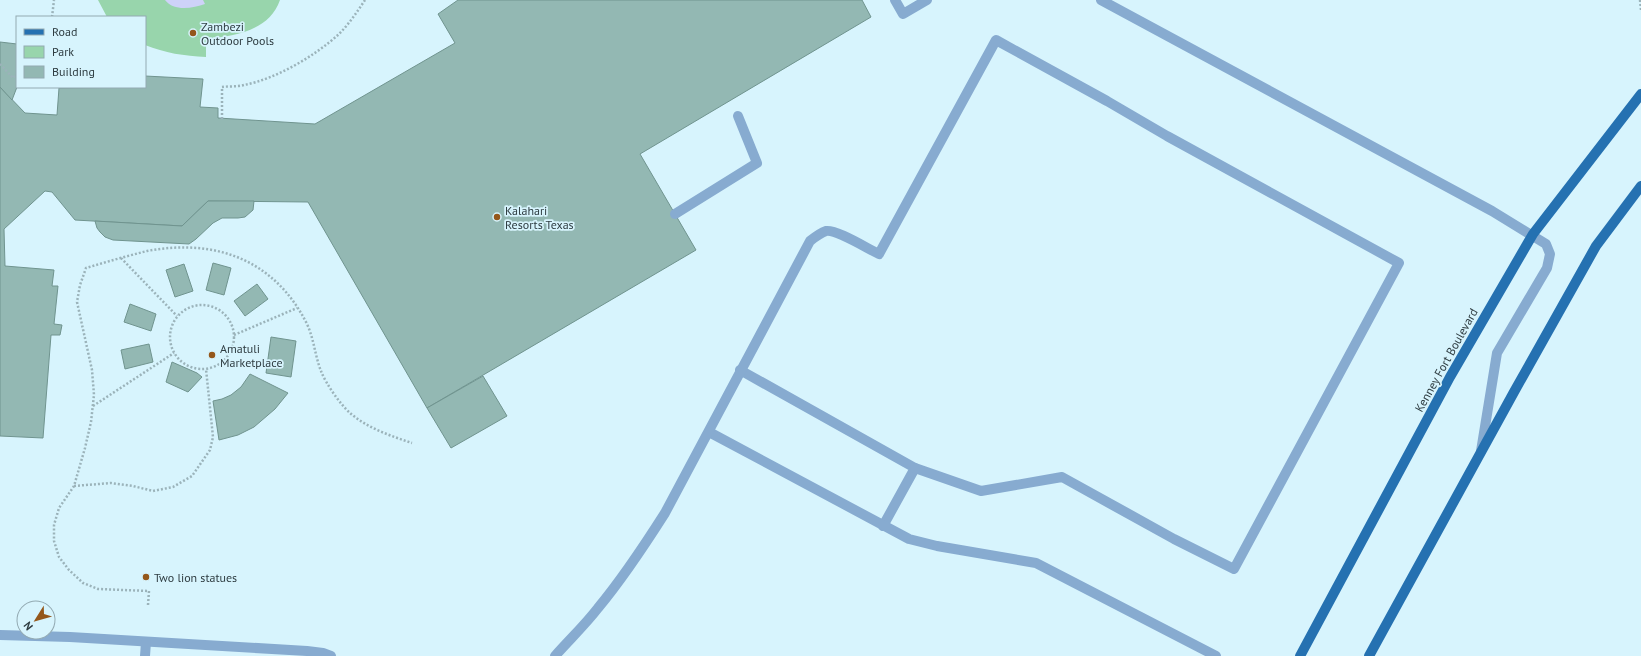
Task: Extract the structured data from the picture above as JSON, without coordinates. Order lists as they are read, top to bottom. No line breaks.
{"streets":{"main road":["Kenney Fort Boulevard"]},"places":["Zambezi Outdoor Pools","Kalahari Resorts Texas","Amatuli Marketplace","Two lion statues"],"legend":["Road","Park","Building"],"north":"bottom left"}
